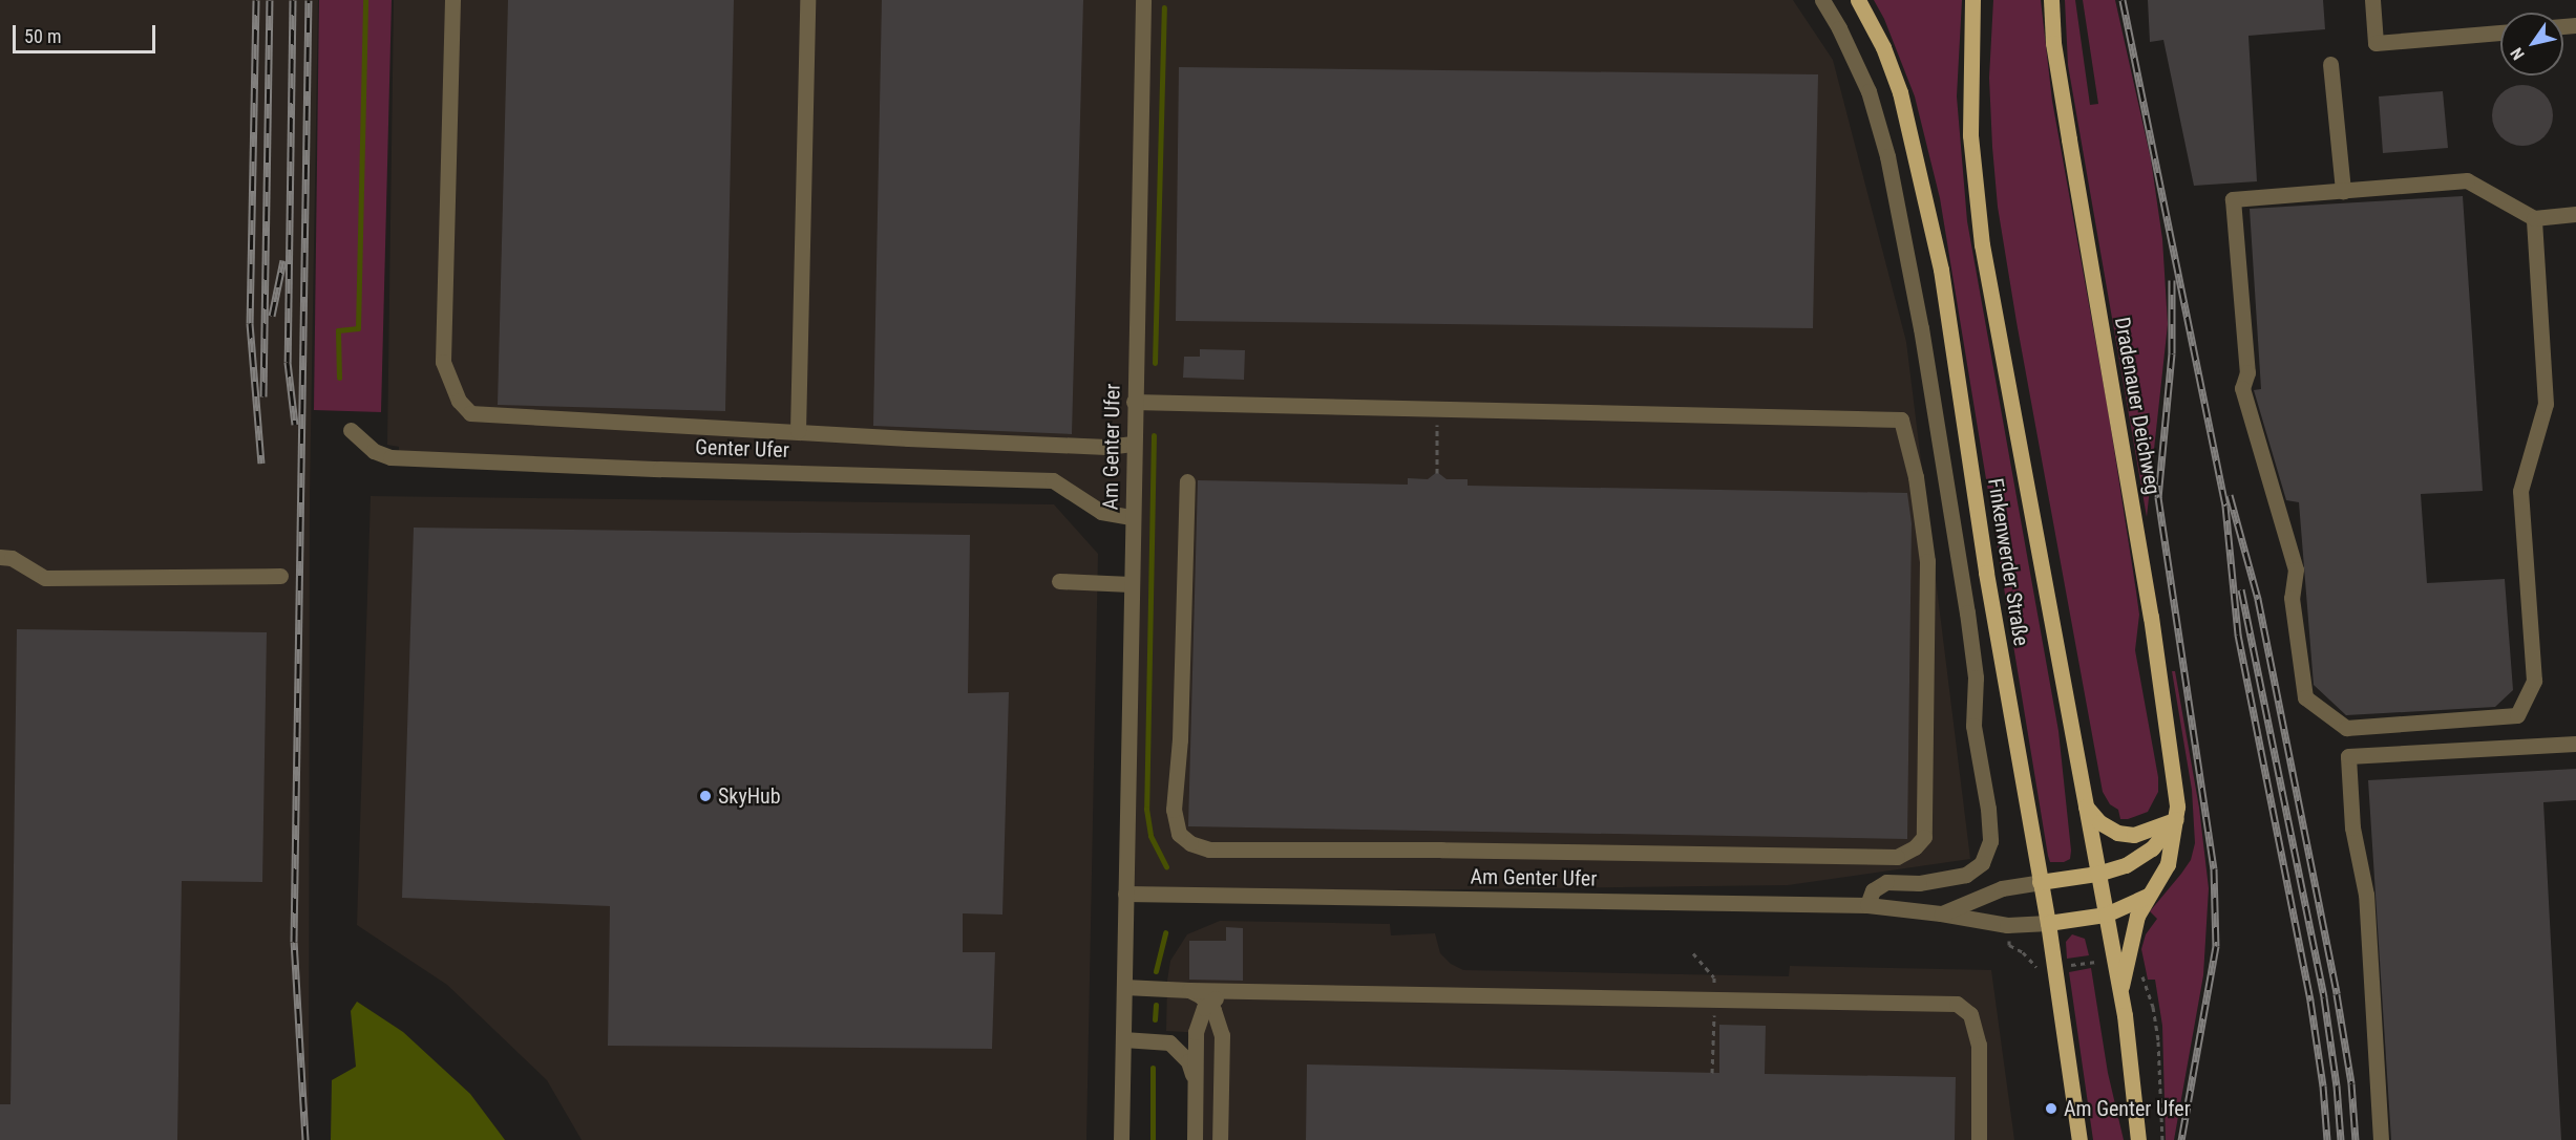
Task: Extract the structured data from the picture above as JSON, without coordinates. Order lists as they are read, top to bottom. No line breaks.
{"streets":{"main road":["Dradenauer Deichweg","Finkenwerder Straße"],"street":["Am Genter Ufer","Genter Ufer"]},"crossings":[["Dradenauer Deichweg","Finkenwerder Straße"],["Am Genter Ufer","Genter Ufer"],["Am Genter Ufer","Finkenwerder Straße"]],"places":["SkyHub","Am Genter Ufer"],"scale_bar":"50 m","north":"bottom left"}
